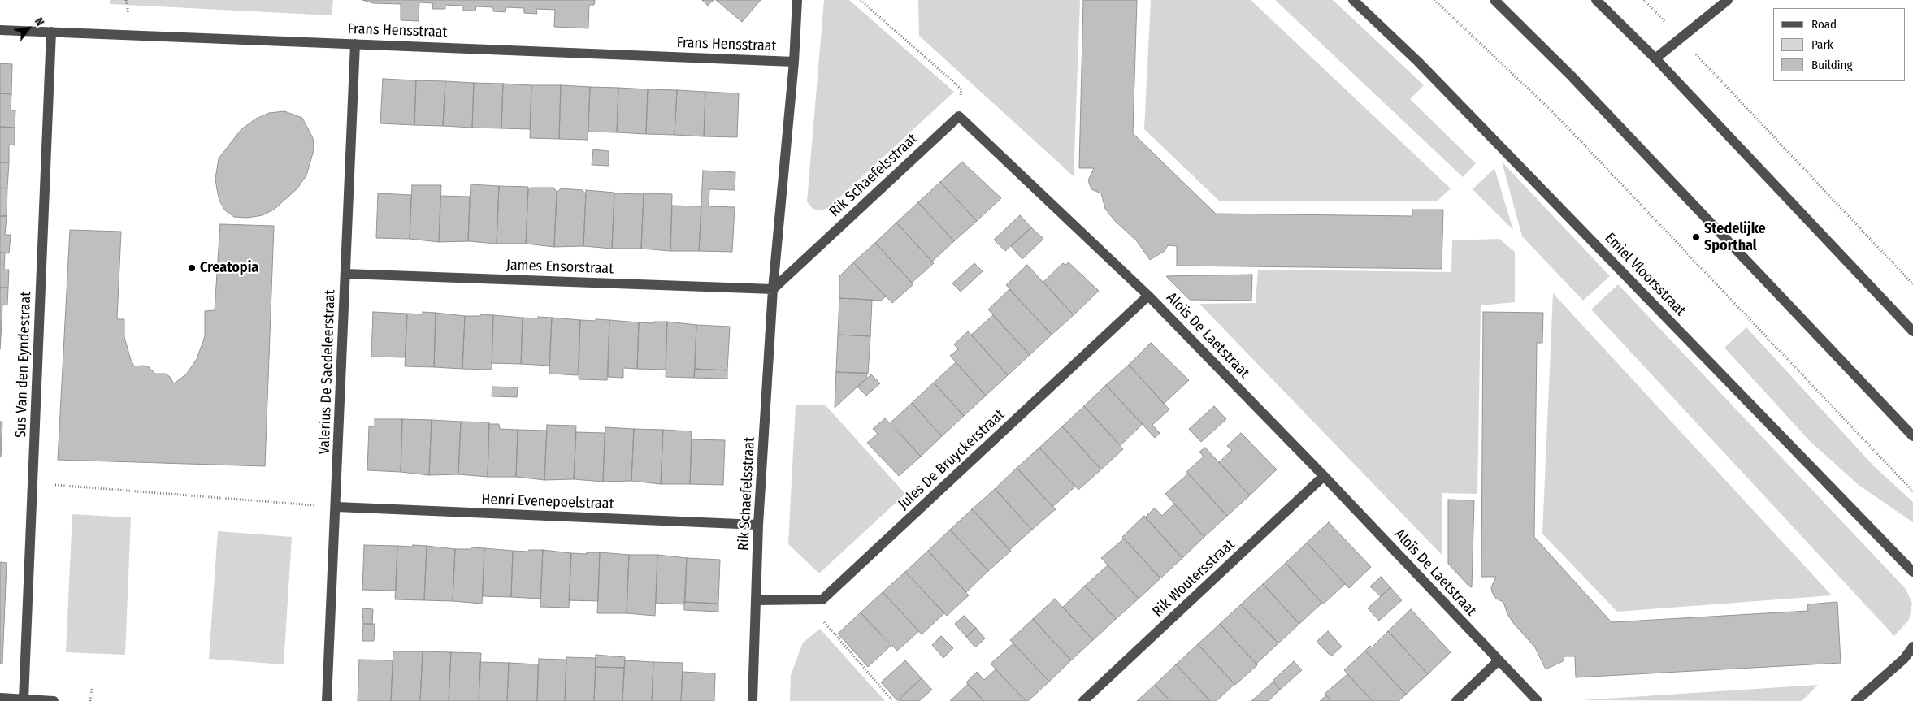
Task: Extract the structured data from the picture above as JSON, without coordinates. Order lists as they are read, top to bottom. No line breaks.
{"streets":{"street":["Frans Hensstraat","Rik Schaefelsstraat","James Ensorstraat","Emiel Vloorsstraat","Aloïs De Laetstraat","Sus Van den Eyndestraat","Valerius De Saedeleerstraat","Jules De Bruyckerstraat","Henri Evenepoelstraat","Rik Woutersstraat"]},"crossings":[["Frans Hensstraat","Rik Schaefelsstraat"],["Frans Hensstraat","Sus Van den Eyndestraat"],["Frans Hensstraat","Valerius De Saedeleerstraat"],["Rik Schaefelsstraat","James Ensorstraat"],["Rik Schaefelsstraat","Aloïs De Laetstraat"],["Rik Schaefelsstraat","Jules De Bruyckerstraat"],["Rik Schaefelsstraat","Henri Evenepoelstraat"],["James Ensorstraat","Valerius De Saedeleerstraat"],["Aloïs De Laetstraat","Jules De Bruyckerstraat"],["Aloïs De Laetstraat","Rik Woutersstraat"],["Valerius De Saedeleerstraat","Henri Evenepoelstraat"]],"places":["Stedelijke Sporthal","Creatopia"],"legend":["Road","Park","Building"],"north":"top right"}
